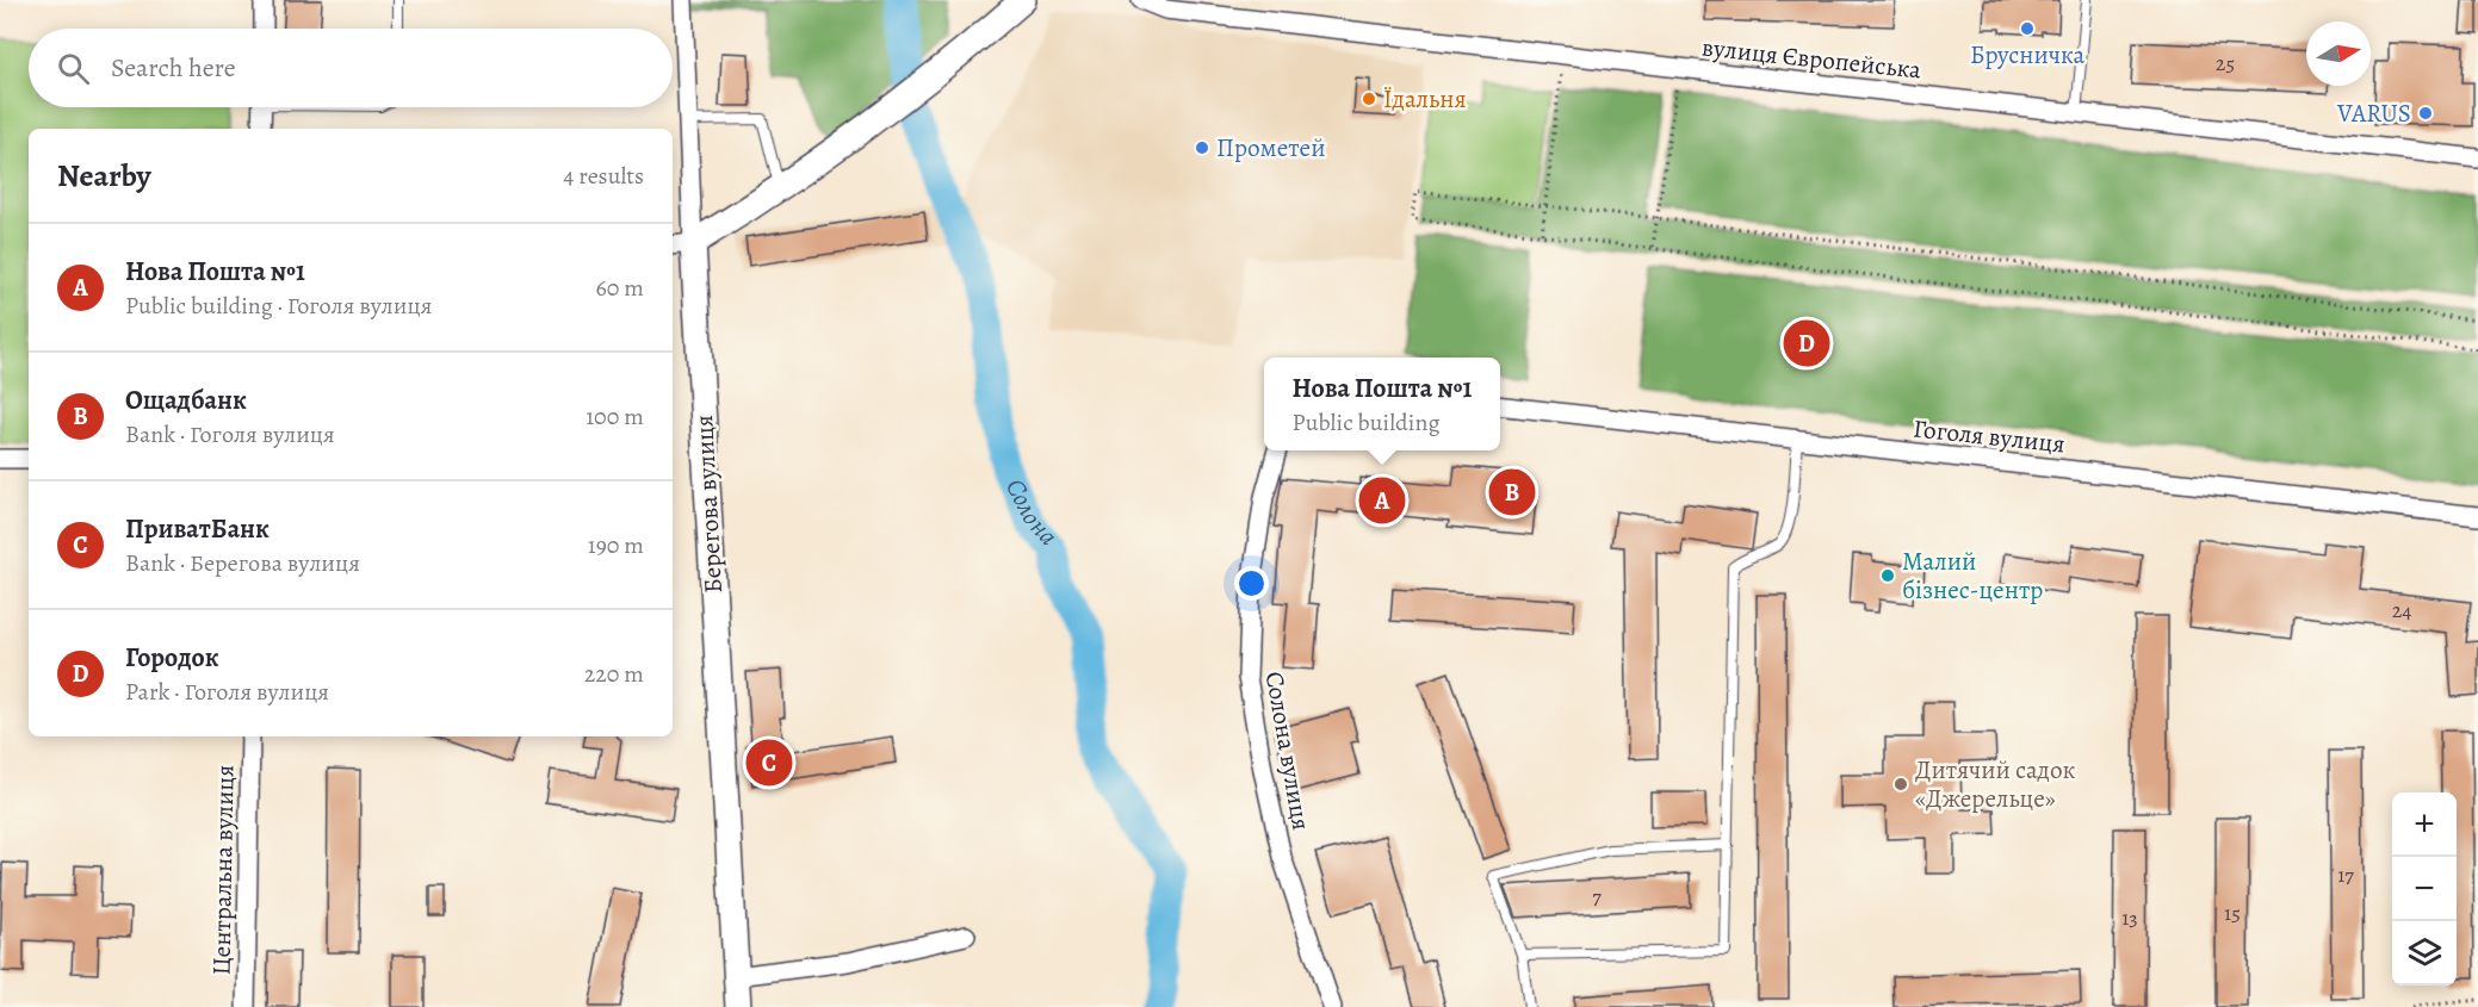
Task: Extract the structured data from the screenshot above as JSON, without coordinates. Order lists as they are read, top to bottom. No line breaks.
{"streets":{"main road":["Берегова вулиця"],"street":["вулиця Європейська","Гоголя вулиця","Солона вулиця","Центральна вулиця"]},"water":["Солона"],"places":["Брусничка","Їдальня","VARUS","Прометей","Малий бізнес-центр","Дитячий садок «Джерельце»"],"house_numbers":["25","24","17","7","15","13"],"north":"right","page":{"search":"Search here","heading":["Nearby","4 results"],"list":[{"mark":"A","name":"Нова Пошта №1","note":"Public building · Гоголя вулиця","value":"60 m"},{"mark":"B","name":"Ощадбанк","note":"Bank · Гоголя вулиця","value":"100 m"},{"mark":"C","name":"ПриватБанк","note":"Bank · Берегова вулиця","value":"190 m"},{"mark":"D","name":"Городок","note":"Park · Гоголя вулиця","value":"220 m"}],"pins":["D","B","A","C"],"popup":["Нова Пошта №1","Public building"],"map_buttons":["+","−"]}}
